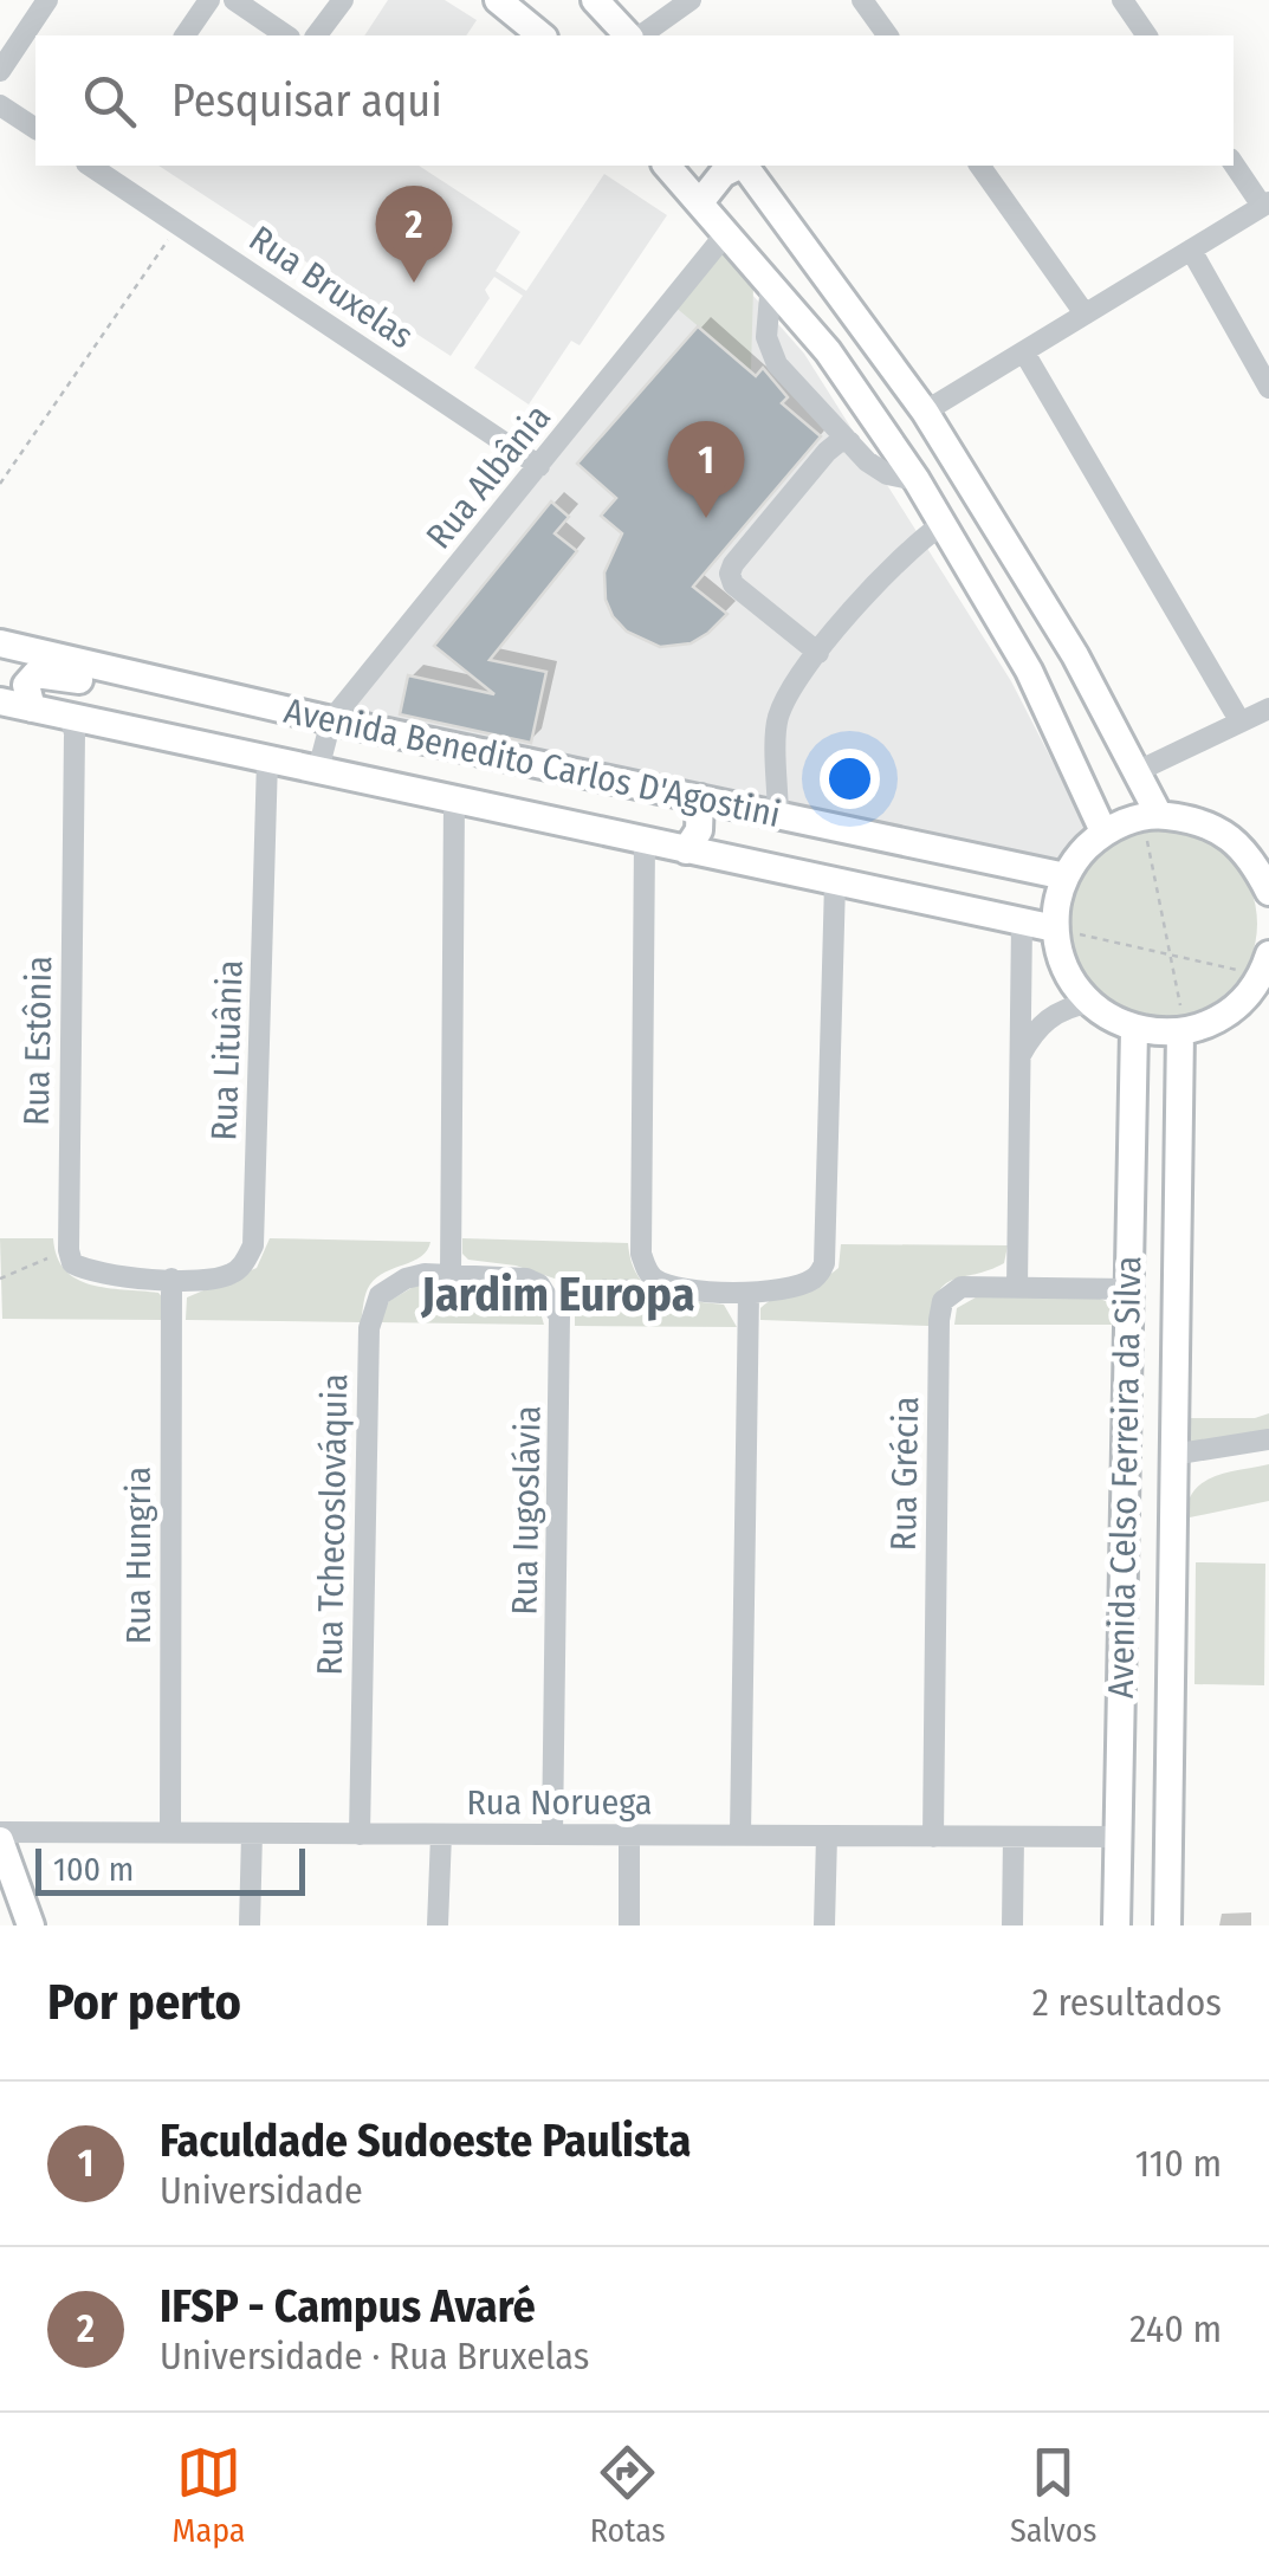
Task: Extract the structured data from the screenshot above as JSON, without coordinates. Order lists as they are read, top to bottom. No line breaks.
{"streets":{"main road":["Avenida Benedito Carlos D'Agostini","Avenida Celso Ferreira da Silva"],"street":["Rua Bruxelas","Rua Albânia","Rua Estônia","Rua Lituânia","Rua Grécia","Rua Iugoslávia","Rua Tchecoslováquia","Rua Hungria","Rua Noruega"]},"crossings":[["Rua Bruxelas","Rua Albânia"],["Rua Albânia","Avenida Benedito Carlos D'Agostini"],["Avenida Benedito Carlos D'Agostini","Rua Estônia"],["Avenida Benedito Carlos D'Agostini","Rua Lituânia"],["Rua Lituânia","Rua Hungria"],["Rua Grécia","Avenida Celso Ferreira da Silva"],["Rua Grécia","Rua Noruega"],["Avenida Celso Ferreira da Silva","Rua Noruega"],["Rua Iugoslávia","Rua Noruega"],["Rua Tchecoslováquia","Rua Noruega"],["Rua Hungria","Rua Noruega"]],"districts":["Jardim Europa"],"scale_bar":"100 m","page":{"search":"Pesquisar aqui","pins":["2","1"],"scale":"100 m","heading":["Por perto","2 resultados"],"list":[{"mark":"1","name":"Faculdade Sudoeste Paulista","note":"Universidade","value":"110 m"},{"mark":"2","name":"IFSP - Campus Avaré","note":"Universidade · Rua Bruxelas","value":"240 m"}],"nav":["Mapa","Rotas","Salvos"]}}
